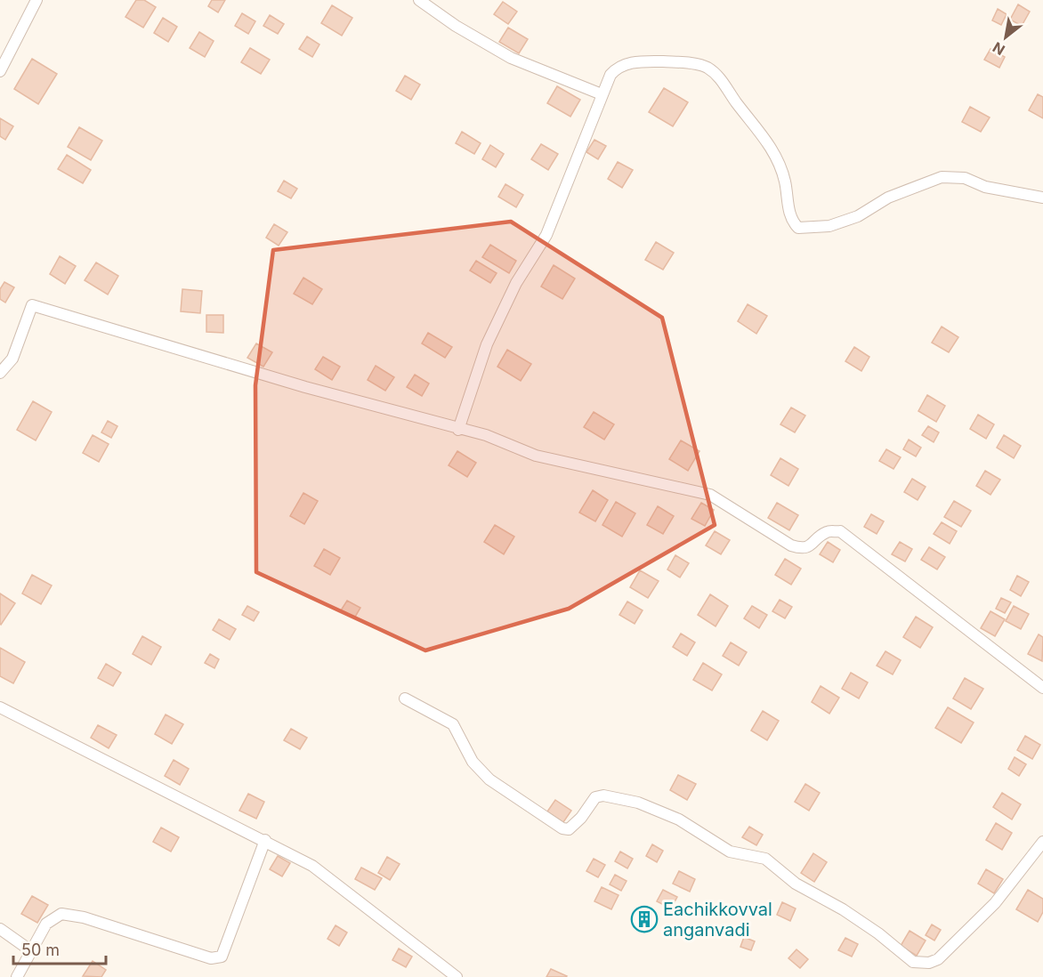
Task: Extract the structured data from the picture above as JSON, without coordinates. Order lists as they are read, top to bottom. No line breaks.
{"places":{"building":["Eachikkovval anganvadi"]},"scale_bar":"50 m","north":"bottom left"}
